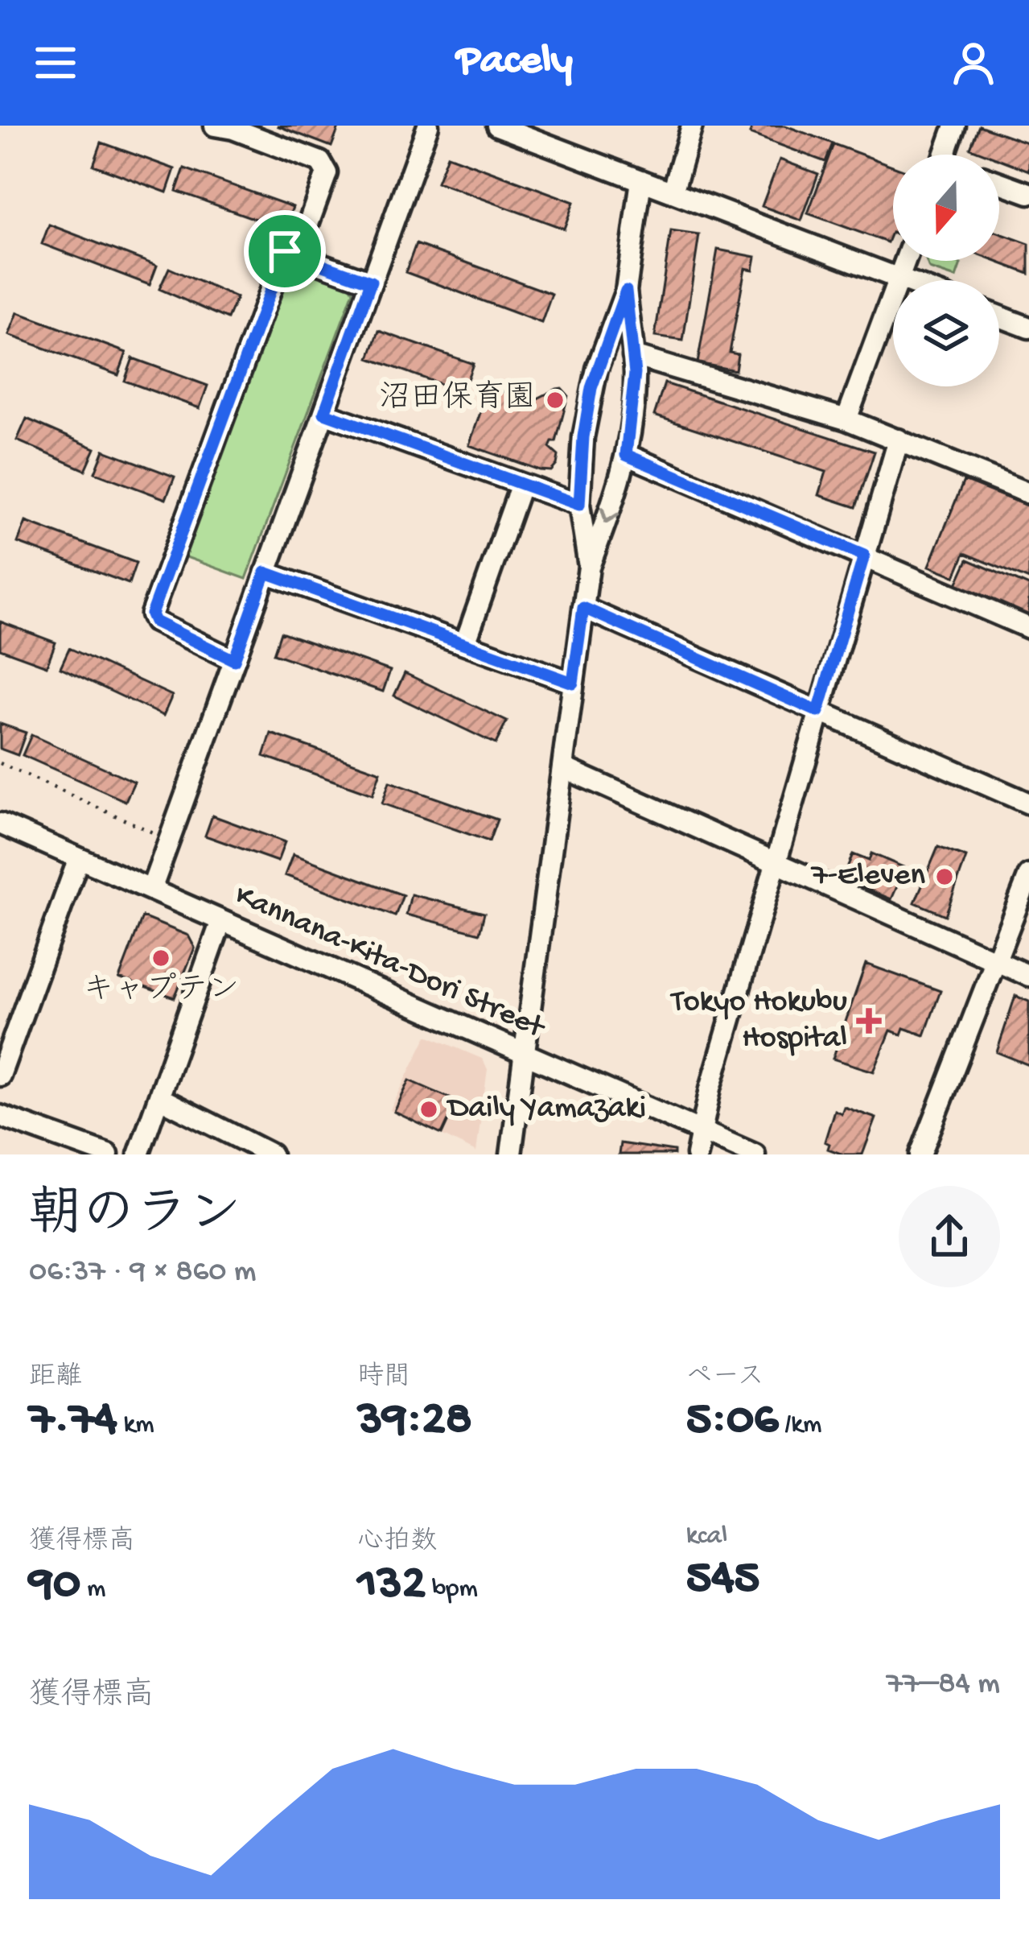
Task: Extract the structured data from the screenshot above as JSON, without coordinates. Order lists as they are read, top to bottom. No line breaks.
{"streets":{"street":["Kannana-Kita-Dori Street"]},"places":{"other":["沼田保育園","7-Eleven","キャプテン","Daily Yamazaki"],"health":["Tokyo Hokubu Hospital"]},"north":"bottom","page":{"header":"Pacely","heading":["朝のラン","06:37 · 9 × 860 m"],"stats":[["距離","7.74 km"],["時間","39:28"],["ペース","5:06 /km"],["獲得標高","90 m"],["心拍数","132 bpm"],["kcal","545"]],"chart":["獲得標高","77–84 m"]}}
